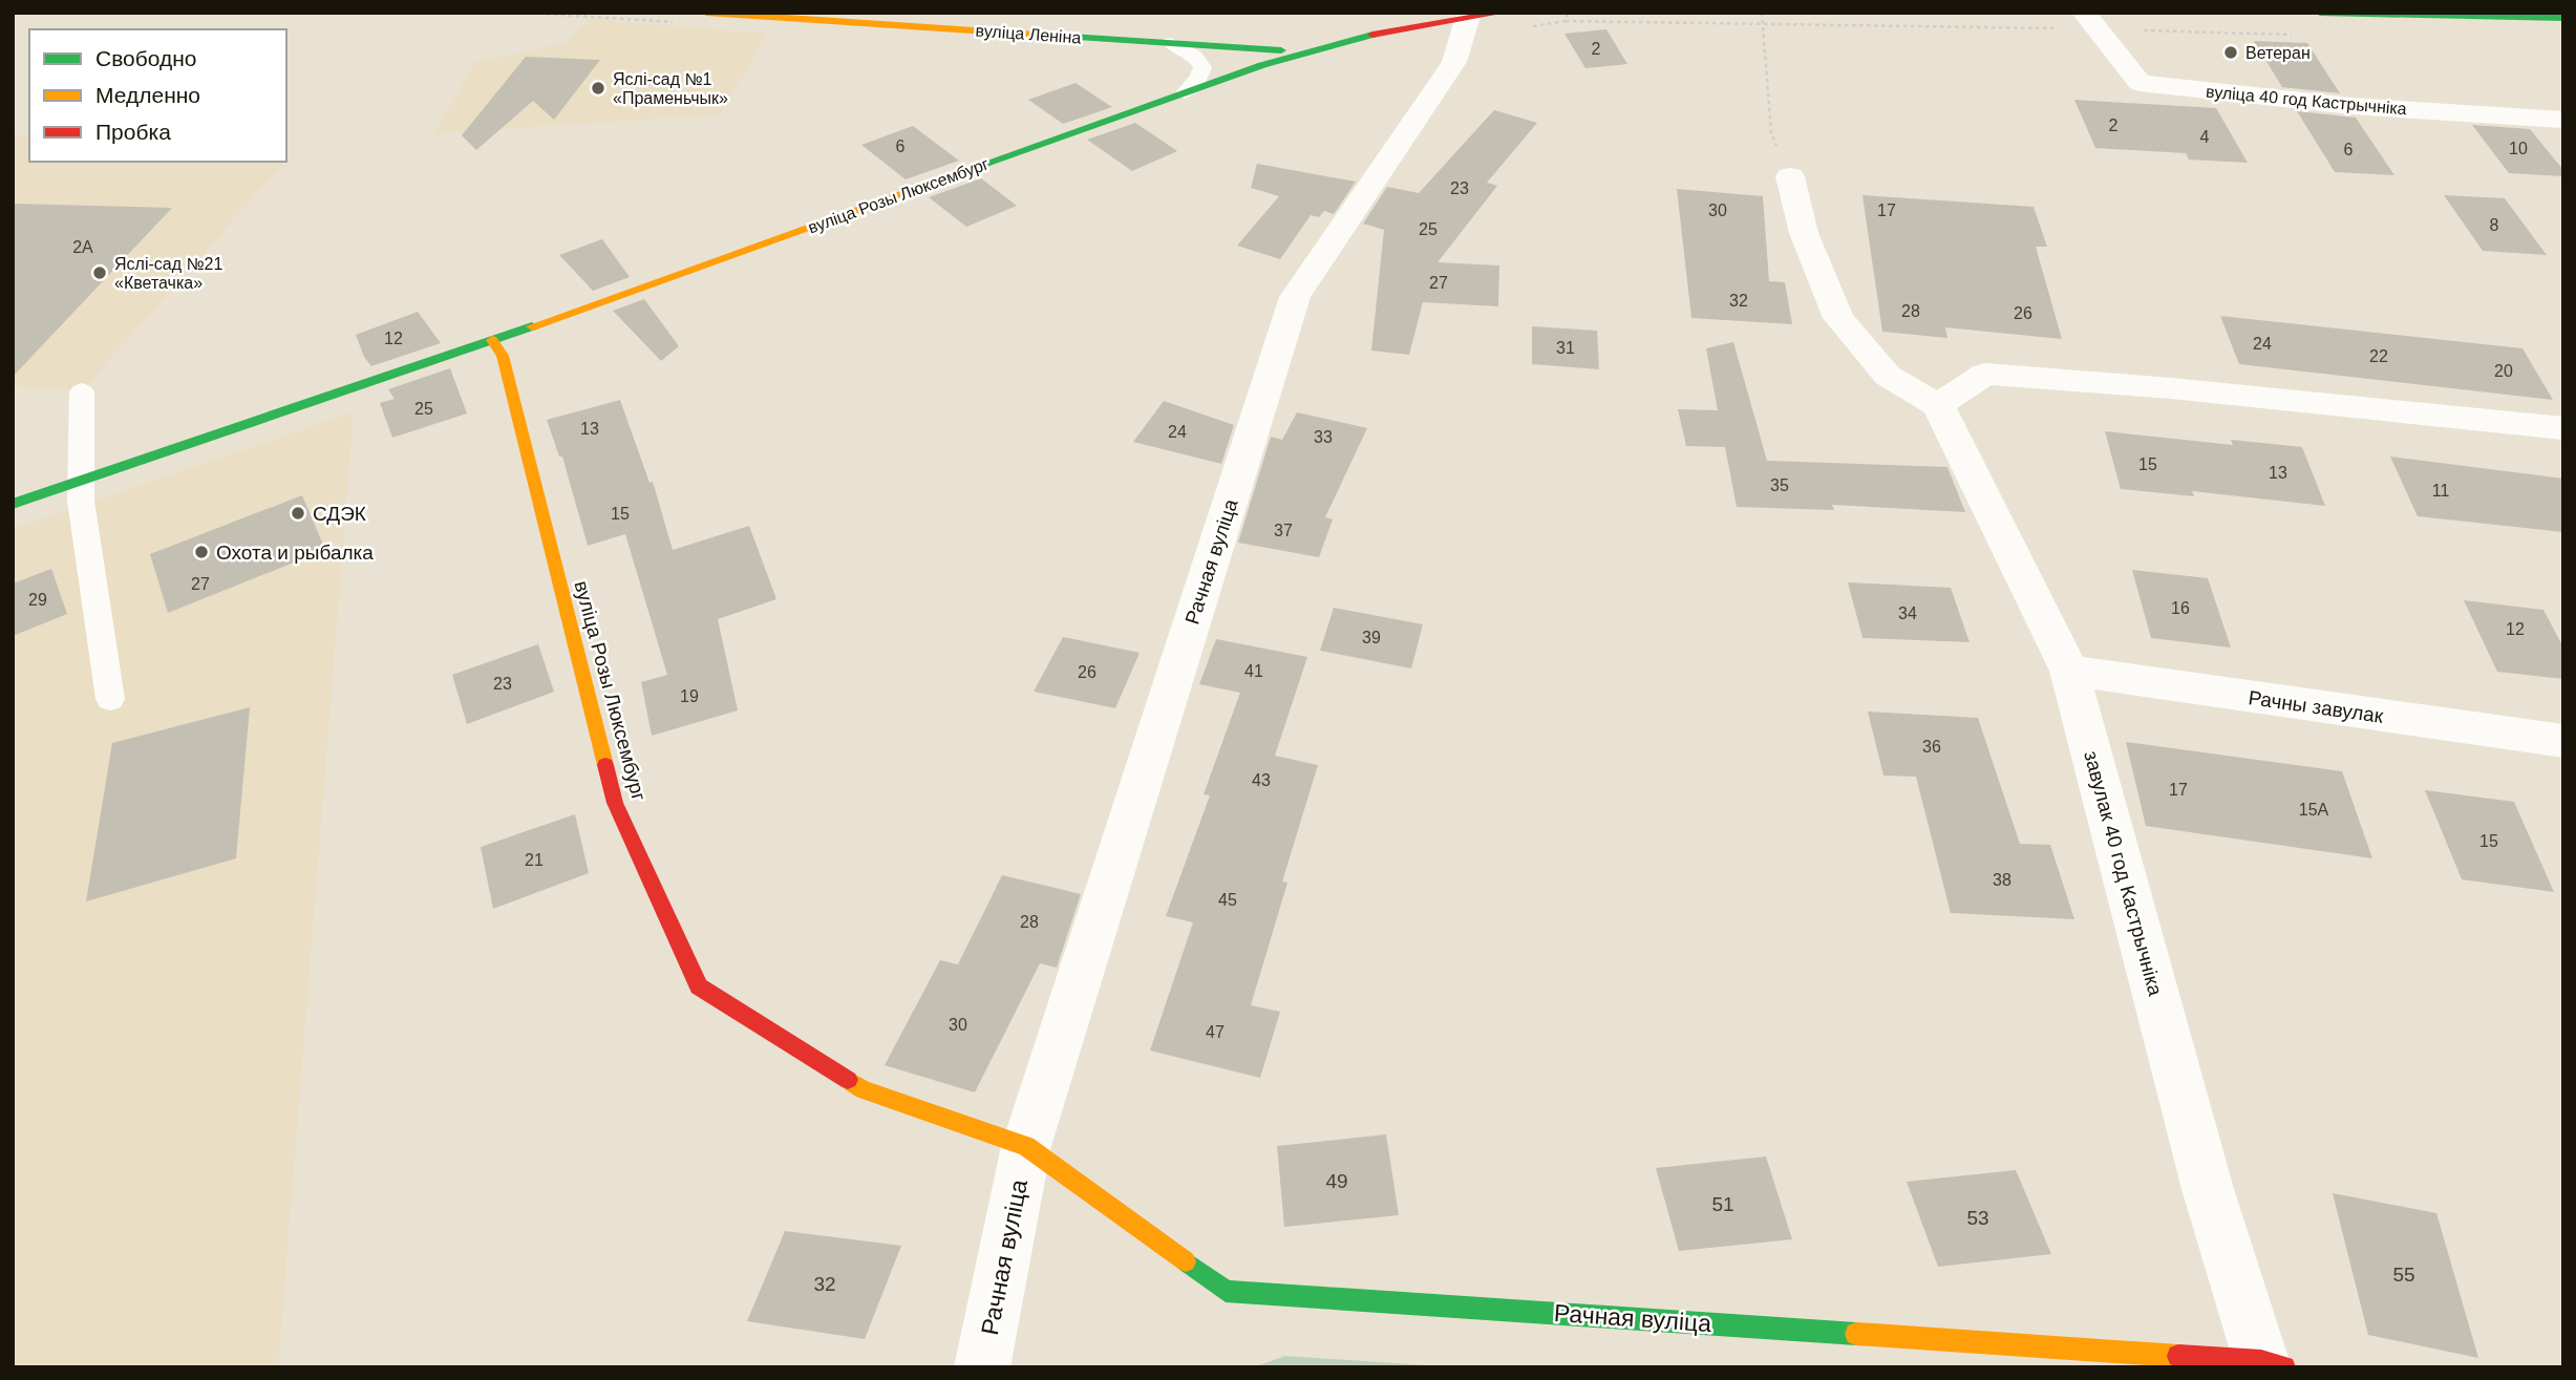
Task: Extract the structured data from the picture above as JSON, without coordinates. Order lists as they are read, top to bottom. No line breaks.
{"streets":{"street":["вуліца Леніна","вуліца 40 год Кастрычніка","вуліца Розы Люксембург","Рачная вуліца","Рачны завулак","завулак 40 год Кастрычніка"]},"crossings":[["вуліца Леніна","вуліца Розы Люксембург"],["вуліца Розы Люксембург","Рачная вуліца"],["Рачная вуліца","завулак 40 год Кастрычніка"],["Рачны завулак","завулак 40 год Кастрычніка"]],"places":["Ветеран","Яслі-сад №1 «Праменьчык»","Яслі-сад №21 «Кветачка»","СДЭК","Охота и рыбалка"],"house_numbers":["2","2","4","6","10","6","23","30","17","8","25","2А","27","32","28","26","12","24","31","22","20","25","13","24","33","15","13","35","11","15","37","27","29","16","34","12","39","41","26","23","19","36","43","17","15А","15","21","38","45","28","30","47","49","51","53","55","32"],"legend":["Свободно","Медленно","Пробка"]}
